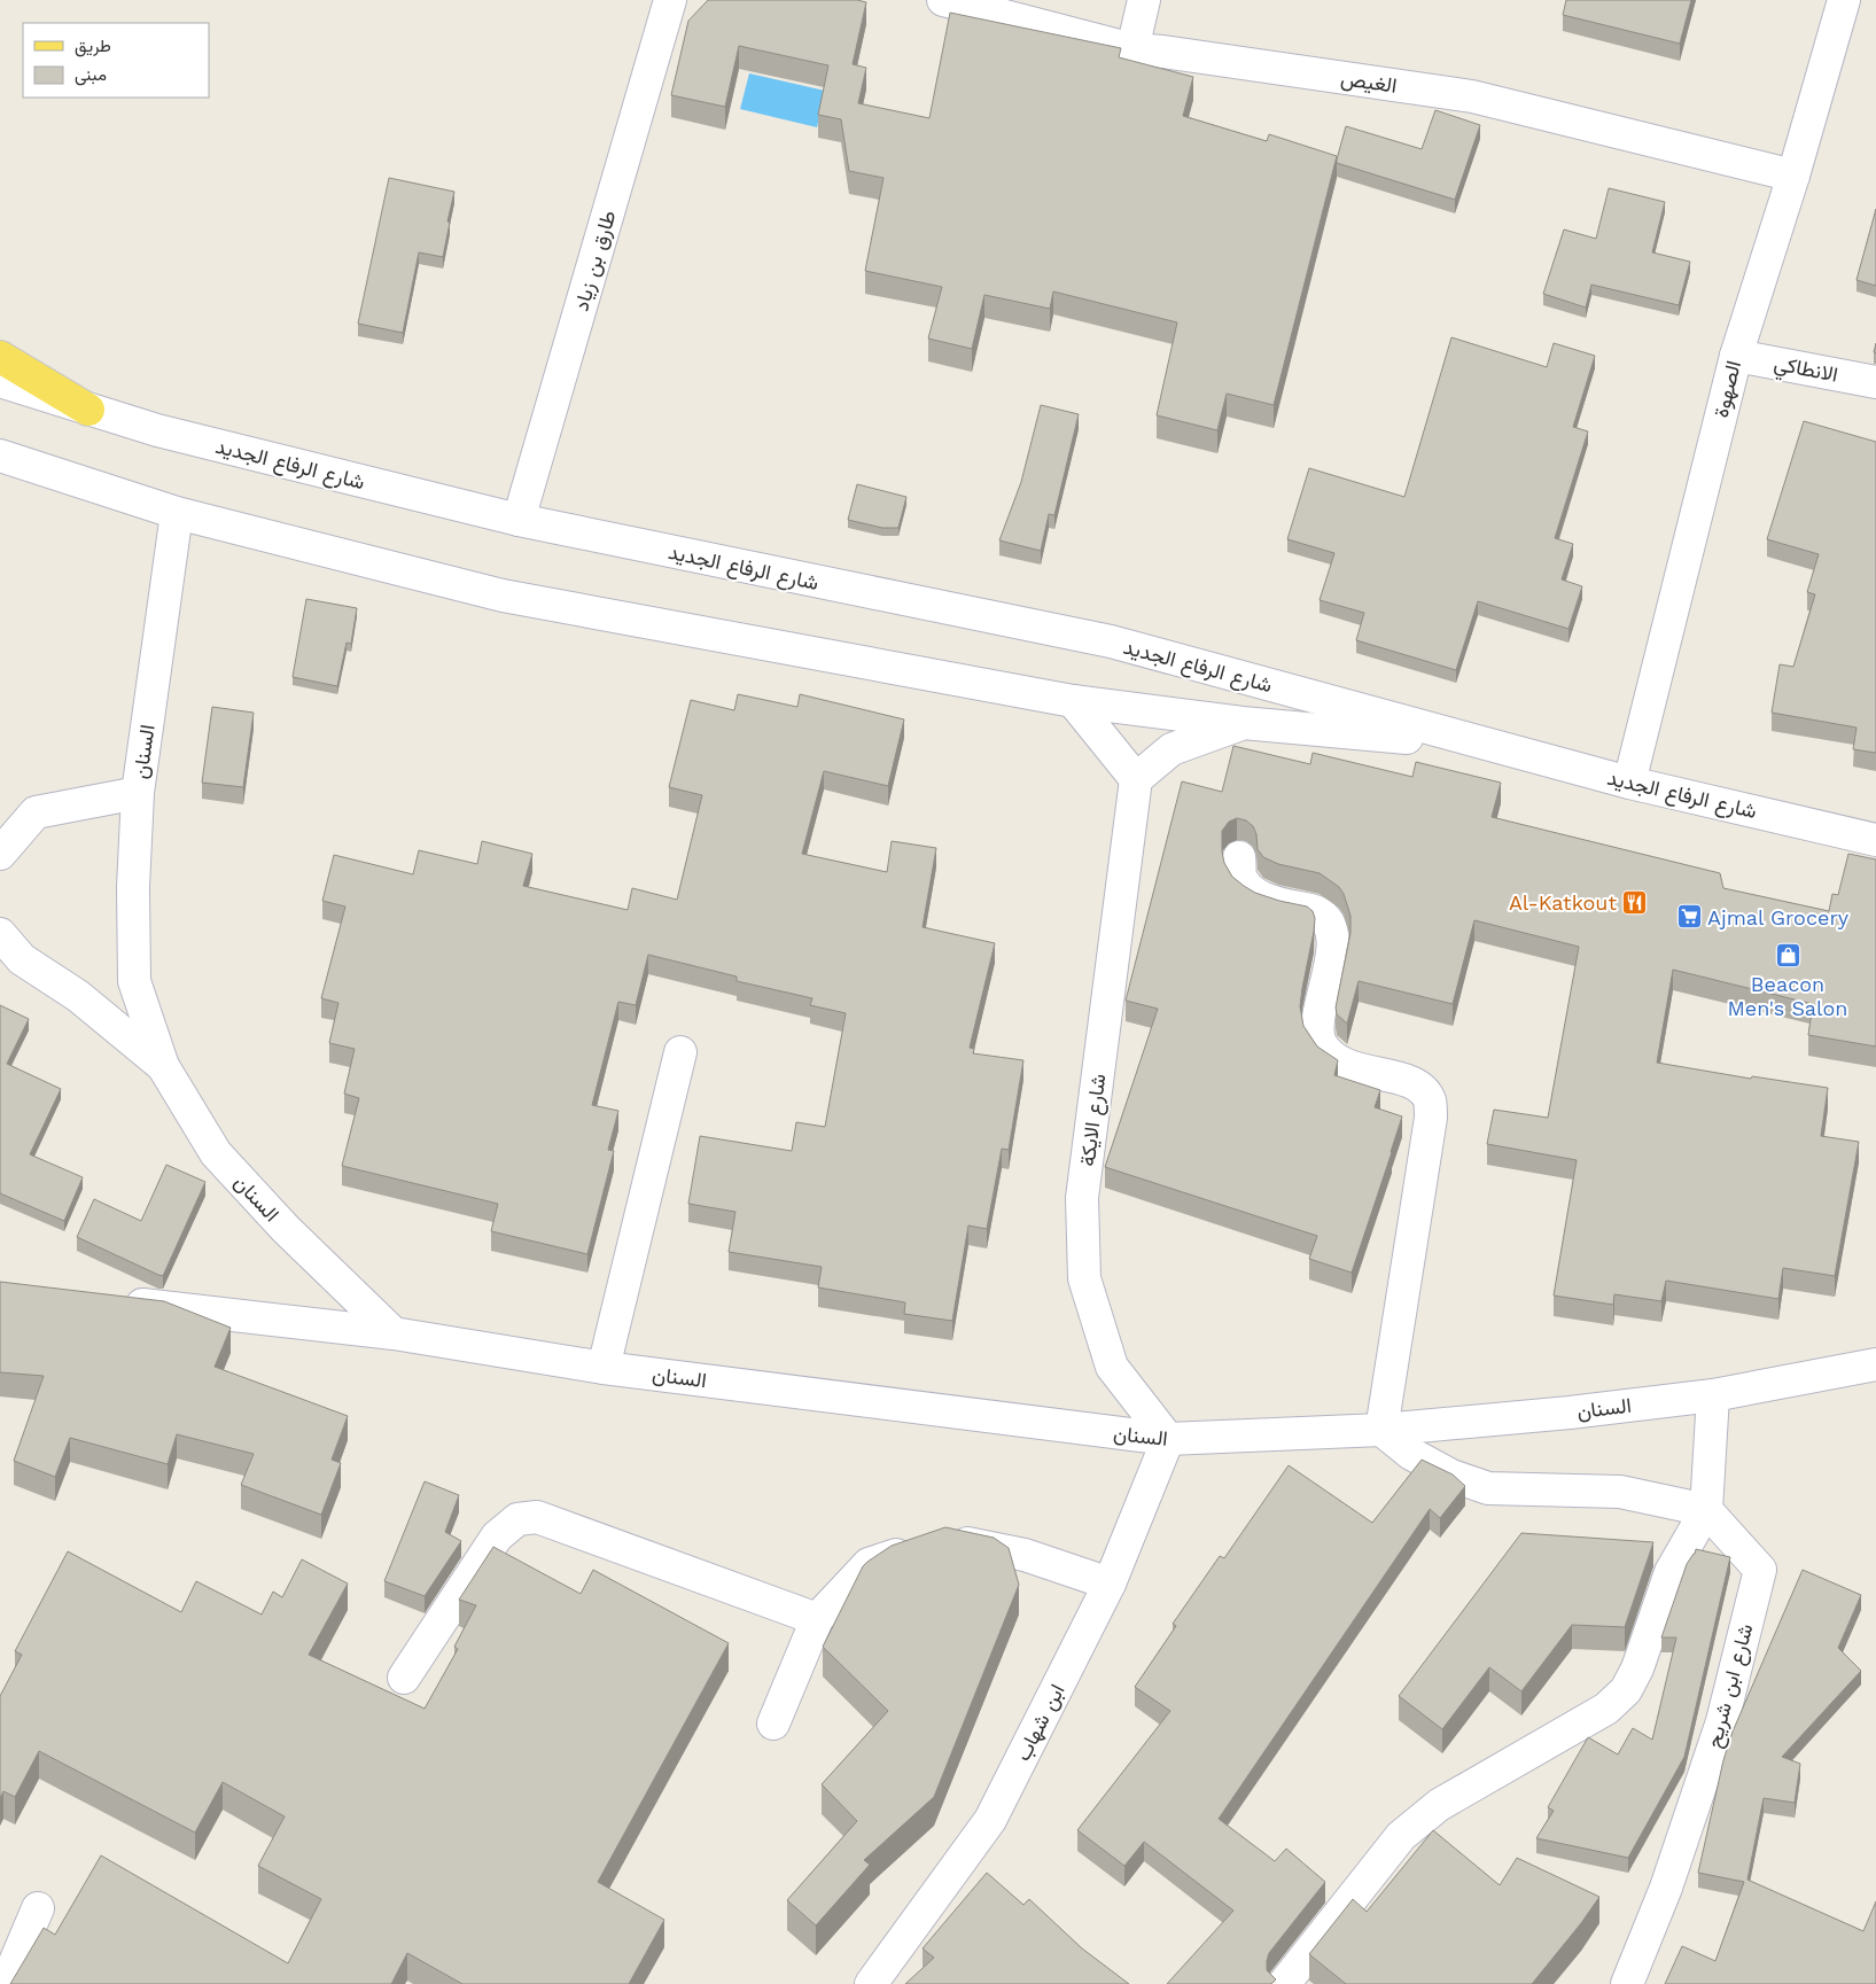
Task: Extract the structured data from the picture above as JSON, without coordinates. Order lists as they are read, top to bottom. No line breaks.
{"streets":{"street":["الغيص","طارق بن زياد","الانطاكي","الصهوة","شارع الرفاع الجديد","السنان","شارع الايكة","شارع ابن شريح","ابن شهاب"]},"crossings":[["الغيص","الصهوة"],["طارق بن زياد","شارع الرفاع الجديد"],["الانطاكي","الصهوة"],["الصهوة","شارع الرفاع الجديد"],["شارع الرفاع الجديد","السنان"],["السنان","شارع الايكة"],["السنان","ابن شهاب"],["شارع الايكة","ابن شهاب"]],"places":{"restaurant":["Al-Katkout"],"supermarket":["Ajmal Grocery"],"shop":["Beacon Men's Salon"]},"legend":["طريق","مبنى"]}
